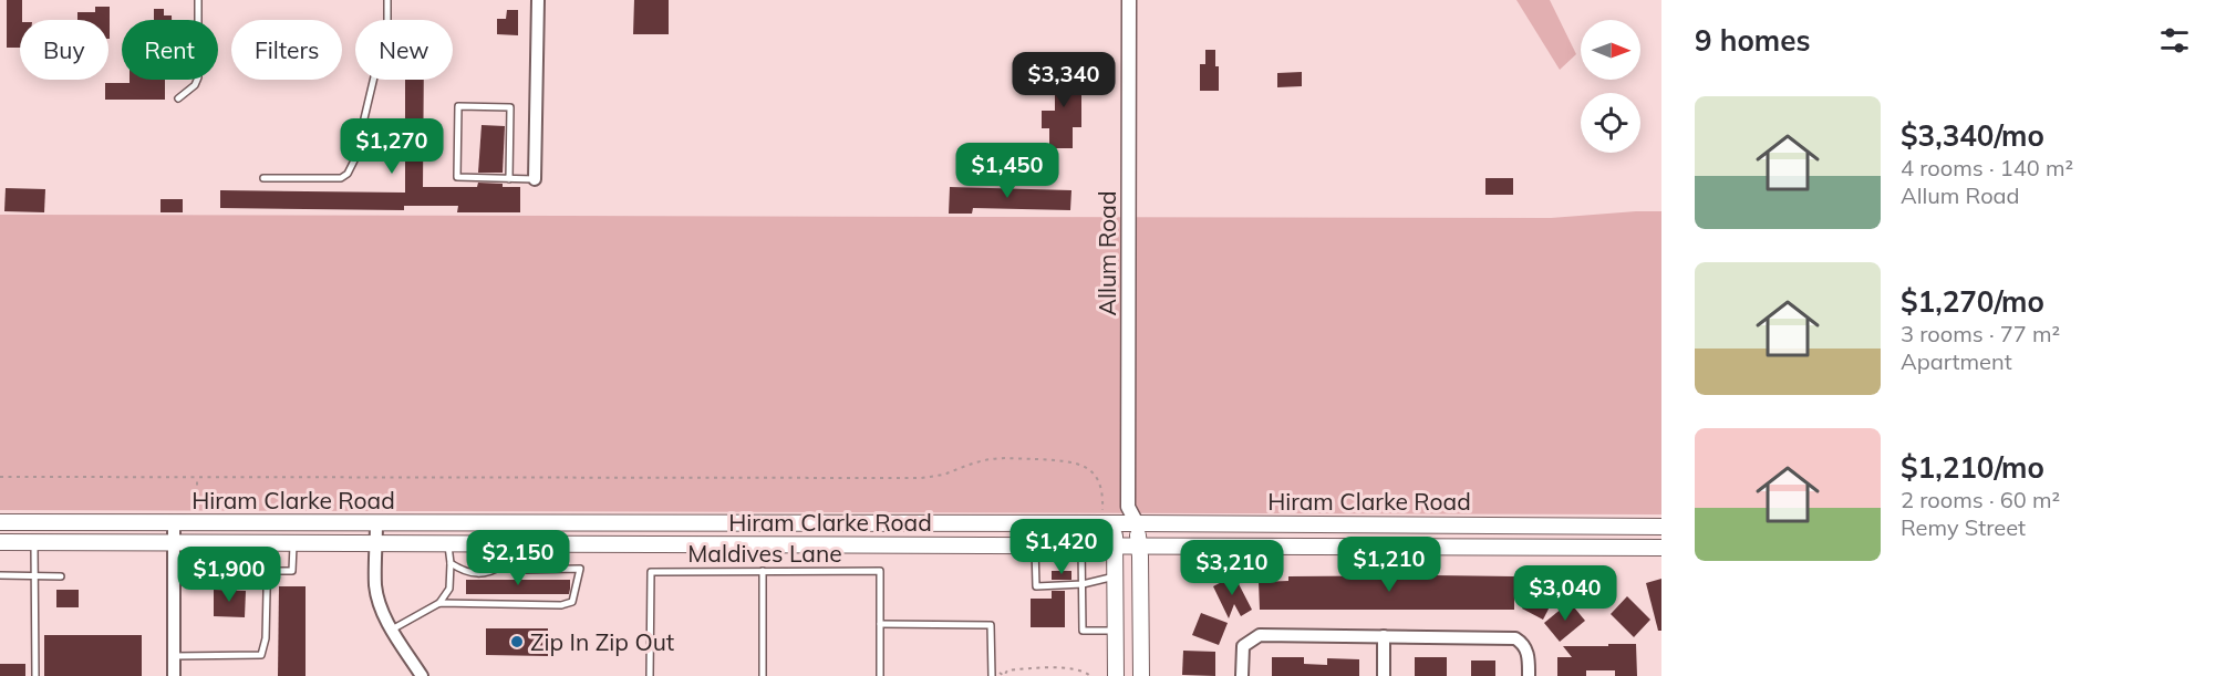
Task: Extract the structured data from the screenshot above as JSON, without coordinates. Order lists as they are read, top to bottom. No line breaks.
{"streets":{"main road":["Hiram Clarke Road"],"street":["Allum Road"],"lane":["Maldives Lane"]},"places":["Zip In Zip Out"],"north":"right","page":{"heading":"9 homes","chip":["Buy","Rent","Filters","New"],"price":["$3,340","$1,270","$1,450","$1,420","$2,150","$1,210","$3,210","$1,900","$3,040"],"list":[{"name":"$3,340/mo","note":"4 rooms · 140 m² · Allum Road"},{"name":"$1,270/mo","note":"3 rooms · 77 m² · Apartment"},{"name":"$1,210/mo","note":"2 rooms · 60 m² · Remy Street"}]}}
